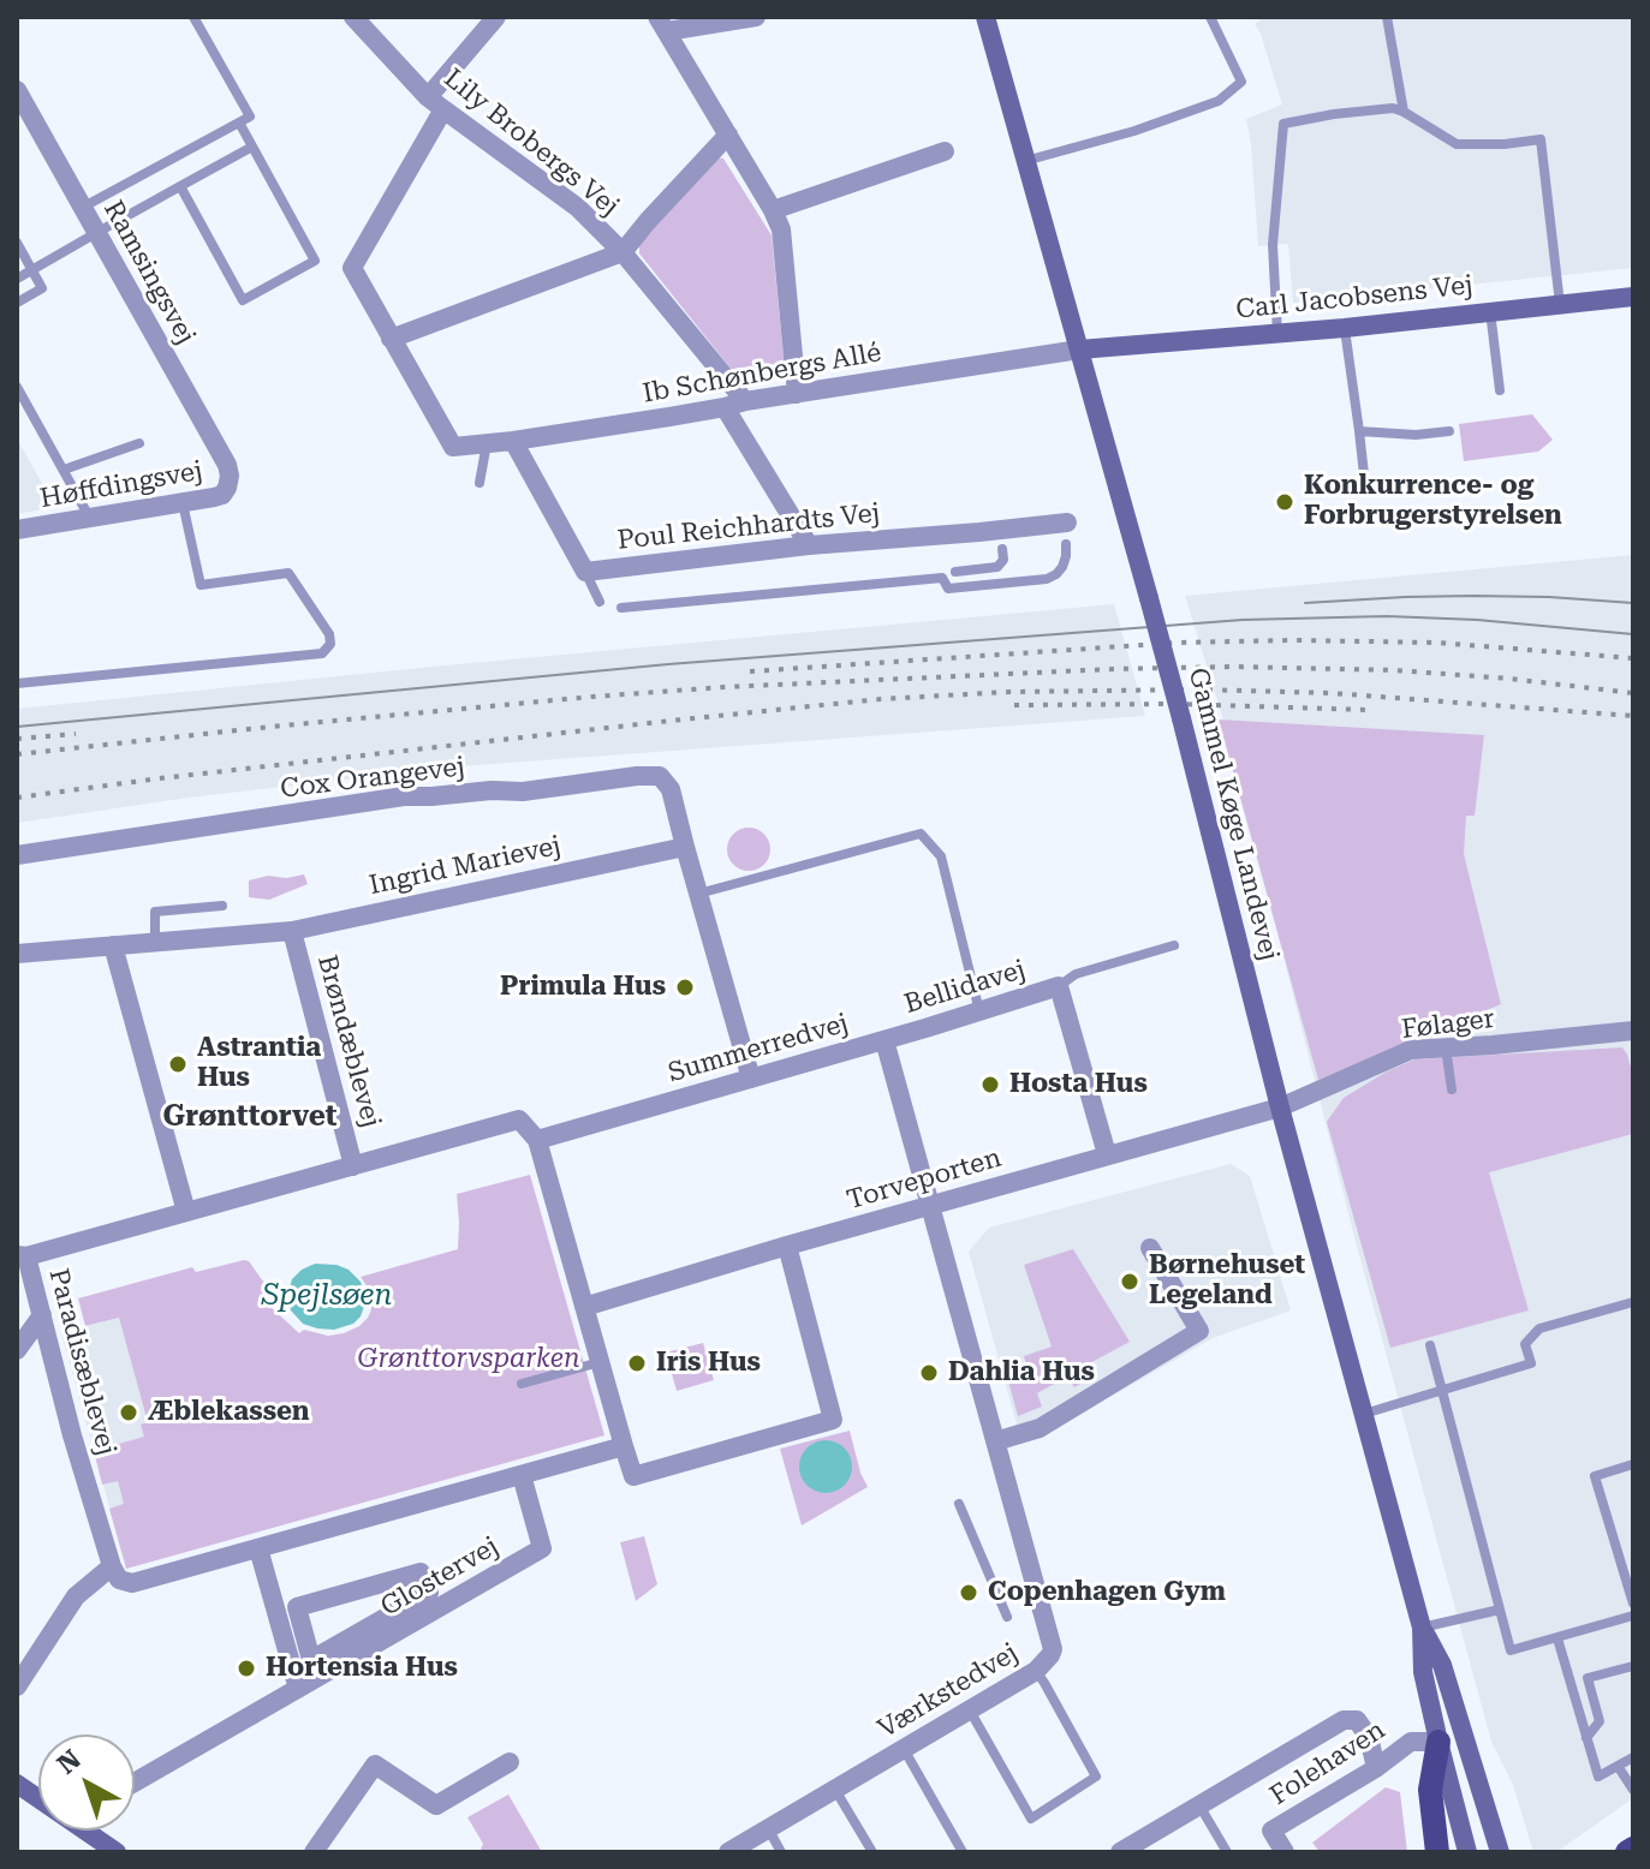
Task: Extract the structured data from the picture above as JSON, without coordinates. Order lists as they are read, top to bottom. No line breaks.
{"streets":{"street":["Lily Brobergs Vej","Ramsingsvej","Carl Jacobsens Vej","Ib Schønbergs Allé","Høffdingsvej","Poul Reichhardts Vej","Cox Orangevej","Gammel Køge Landevej","Ingrid Marievej","Bellidavej","Følager","Brøndæblevej","Summerredvej","Torveporten","Paradisæblevej","Glostervej","Værkstedvej","Folehaven"]},"crossings":[["Lily Brobergs Vej","Ib Schønbergs Allé"],["Ramsingsvej","Høffdingsvej"],["Carl Jacobsens Vej","Ib Schønbergs Allé"],["Carl Jacobsens Vej","Gammel Køge Landevej"],["Ib Schønbergs Allé","Poul Reichhardts Vej"],["Ib Schønbergs Allé","Gammel Køge Landevej"],["Cox Orangevej","Ingrid Marievej"],["Gammel Køge Landevej","Følager"],["Gammel Køge Landevej","Torveporten"],["Gammel Køge Landevej","Folehaven"],["Ingrid Marievej","Brøndæblevej"],["Bellidavej","Summerredvej"],["Bellidavej","Torveporten"],["Følager","Torveporten"],["Brøndæblevej","Paradisæblevej"],["Summerredvej","Torveporten"],["Summerredvej","Paradisæblevej"],["Summerredvej","Værkstedvej"],["Torveporten","Værkstedvej"]],"districts":["Grønttorvet"],"water":["Spejlsøen"],"parks":["Grønttorvsparken"],"places":["Konkurrence- og Forbrugerstyrelsen","Primula Hus","Astrantia Hus","Hosta Hus","Børnehuset Legeland","Iris Hus","Dahlia Hus","Æblekassen","Copenhagen Gym","Hortensia Hus"],"north":"top left"}
